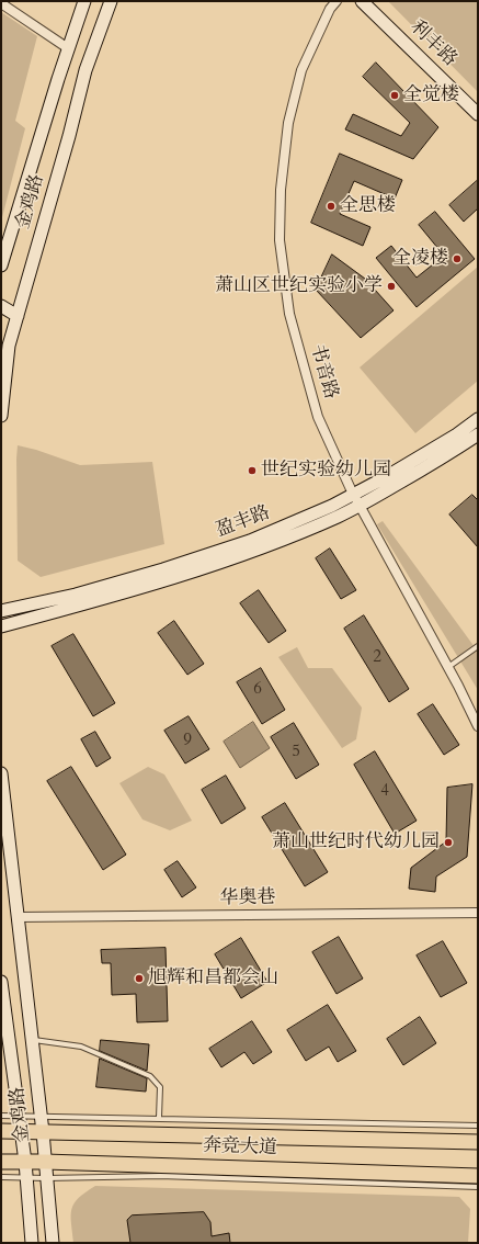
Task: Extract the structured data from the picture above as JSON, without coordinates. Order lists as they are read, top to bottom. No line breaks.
{"streets":{"main road":["利丰路","金鸡路","盈丰路","奔竞大道"],"street":["书音路","华奥巷"]},"crossings":[["金鸡路","华奥巷"],["金鸡路","奔竞大道"],["书音路","盈丰路"]],"places":["全觉楼","全思楼","全凌楼","萧山区世纪实验小学","世纪实验幼儿园","萧山世纪时代幼儿园","旭辉和昌都会山"],"house_numbers":["2","6","9","5","4"]}
